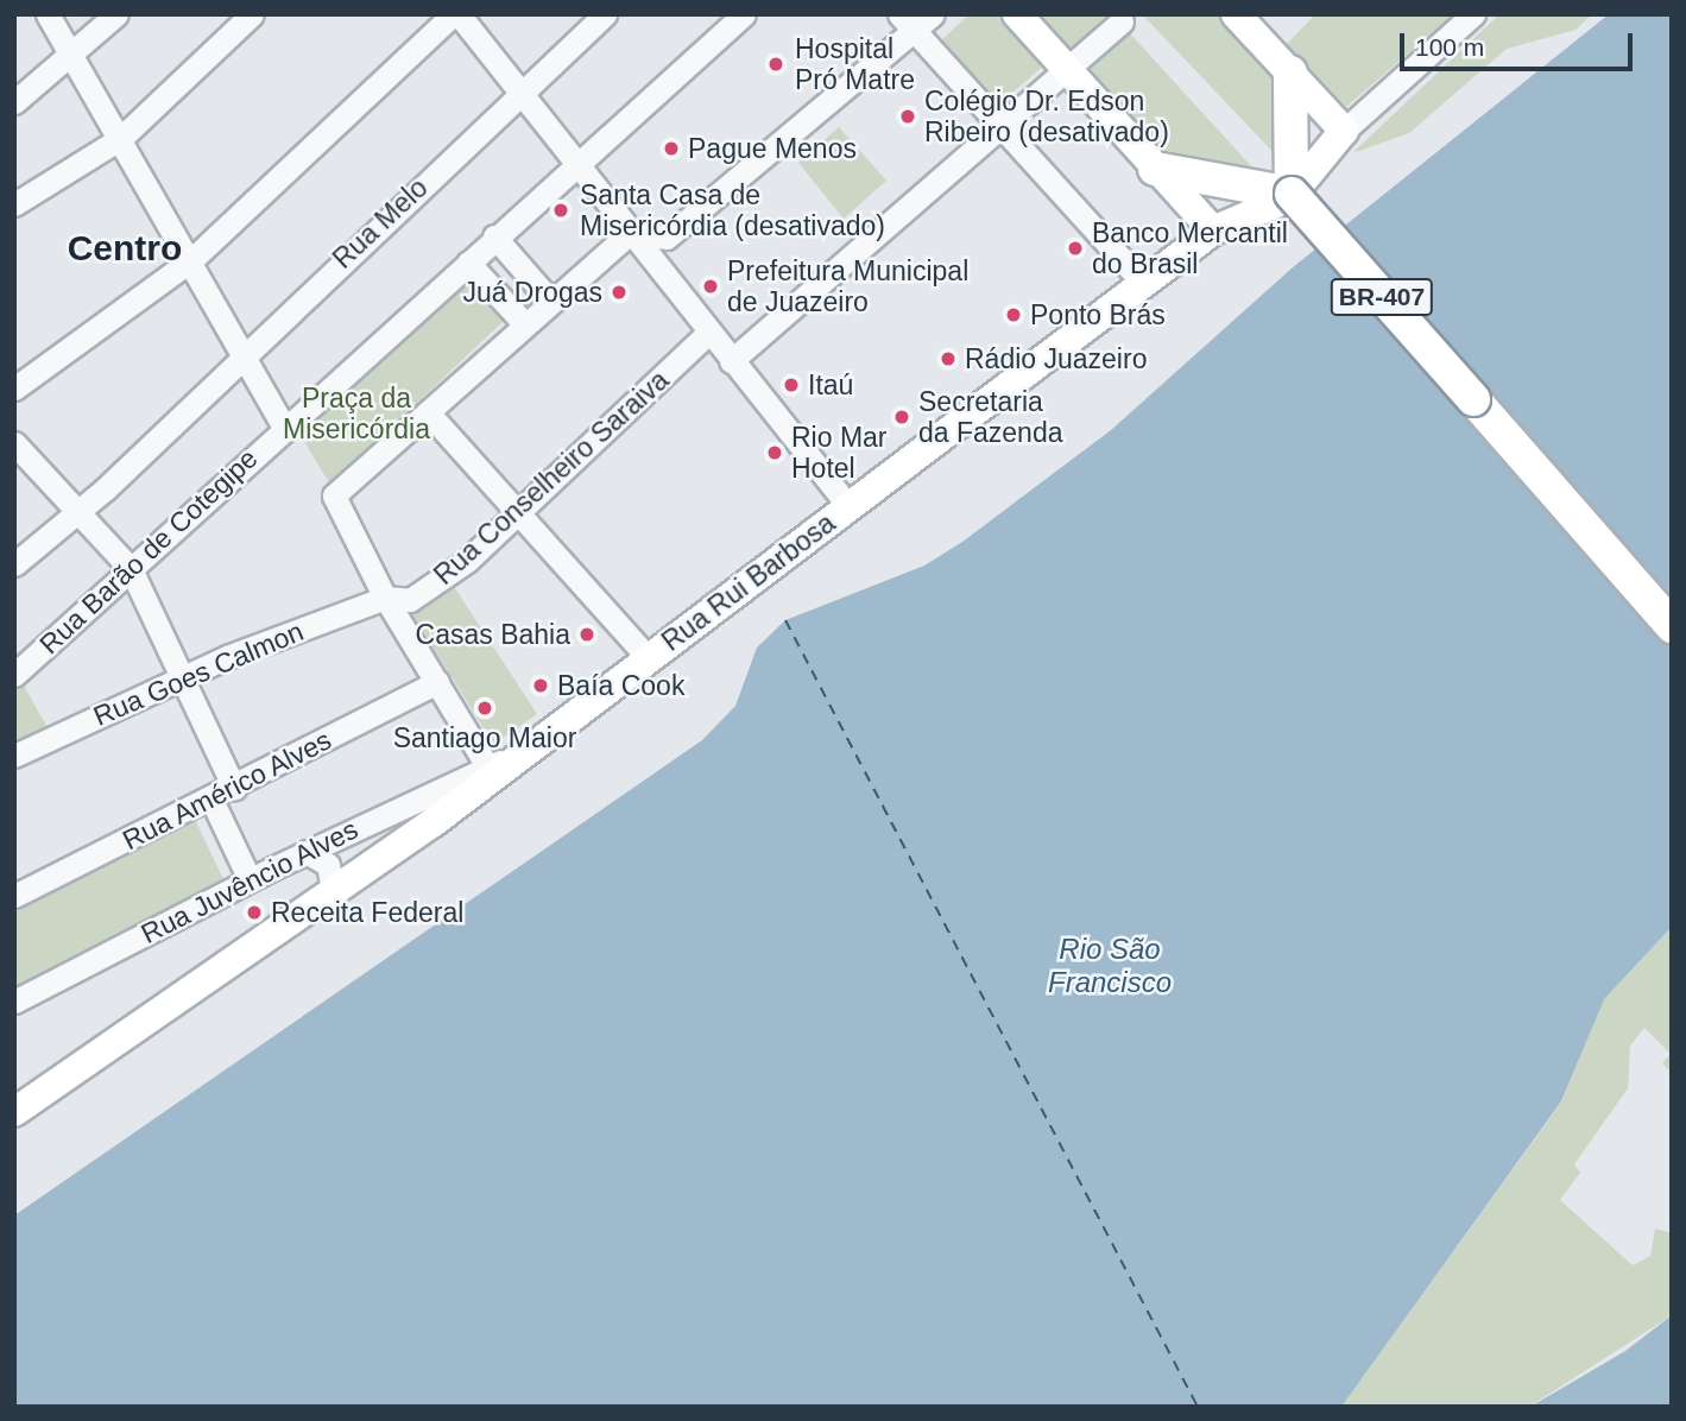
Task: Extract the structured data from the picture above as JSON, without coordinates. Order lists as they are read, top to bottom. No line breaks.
{"streets":{"highway":["BR-407"],"main road":["Rua Rui Barbosa"],"street":["Rua Melo","Rua Conselheiro Saraiva","Rua Barão de Cotegipe","Rua Goes Calmon","Rua Américo Alves","Rua Juvêncio Alves"]},"crossings":[["BR-407","Rua Rui Barbosa"],["Rua Conselheiro Saraiva","Rua Goes Calmon"],["Rua Rui Barbosa","Rua Juvêncio Alves"]],"districts":["Centro"],"water":["Rio São Francisco"],"parks":["Praça da Misericórdia"],"places":["Hospital Pró Matre","Colégio Dr. Edson Ribeiro (desativado)","Pague Menos","Santa Casa de Misericórdia (desativado)","Banco Mercantil do Brasil","Prefeitura Municipal de Juazeiro","Juá Drogas","Ponto Brás","Rádio Juazeiro","Itaú","Secretaria da Fazenda","Rio Mar Hotel","Casas Bahia","Baía Cook","Santiago Maior","Receita Federal"],"scale_bar":"100 m"}
